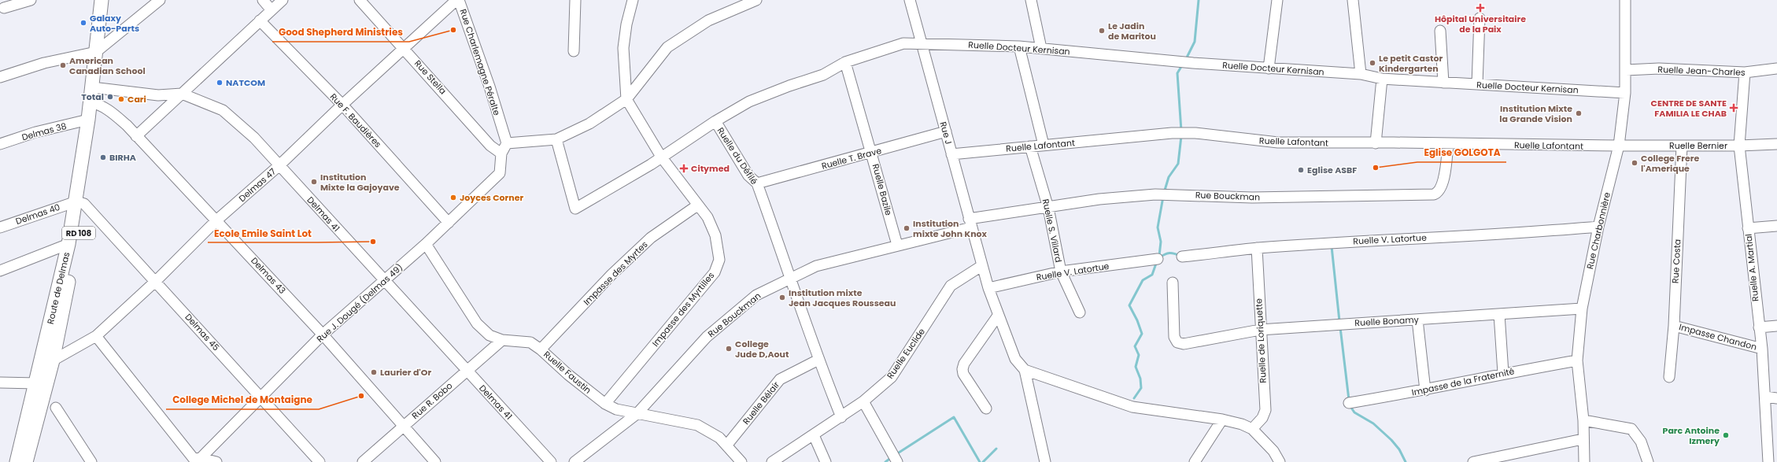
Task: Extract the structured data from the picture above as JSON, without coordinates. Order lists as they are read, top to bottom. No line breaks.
{"streets":{"main road":["RD 108","Route de Delmas"],"street":["Ruelle Docteur Kernisan","Rue Charlemagne Péralte","Ruelle Jean-Charles","Rue Stella","Rue F. Baudières","Delmas 38","Rue J","Ruelle Lafontant","Ruelle Bernier","Ruelle du Défilé","Ruelle T. Brave","Delmas 47","Ruelle Bazile","Rue Bouckman","Delmas 40","Delmas 41","Ruelle S. Villard","Rue Charbonnière","Ruelle V. Latortue","Rue Costa","Ruelle A. Martial","Impasse des Myrtes","Delmas 43","Rue J. Dougé (Delmas 49)","Impasse des Myrtilles","Ruelle Bonamy","Delmas 45","Impasse Chandon","Ruelle de Loriquette","Ruelle Euclide","Ruelle Faustin","Impasse de la Fraternité","Rue R. Bobo","Ruelle Bélair"]},"crossings":[["Ruelle Docteur Kernisan","Rue J"],["Ruelle Docteur Kernisan","Ruelle du Défilé"],["Ruelle Docteur Kernisan","Rue Charbonnière"],["Rue Charlemagne Péralte","Rue J. Dougé (Delmas 49)"],["Ruelle Jean-Charles","Rue Charbonnière"],["Ruelle Jean-Charles","Ruelle A. Martial"],["Rue Stella","Delmas 47"],["Rue Stella","Rue J. Dougé (Delmas 49)"],["Rue F. Baudières","Delmas 47"],["Rue F. Baudières","Rue J. Dougé (Delmas 49)"],["Delmas 38","Route de Delmas"],["Rue J","Ruelle Lafontant"],["Rue J","Ruelle du Défilé"],["Rue J","Ruelle T. Brave"],["Rue J","Rue Bouckman"],["Rue J","Ruelle V. Latortue"],["Rue J","Ruelle Euclide"],["Ruelle Lafontant","Ruelle Bernier"],["Ruelle Lafontant","Rue Bouckman"],["Ruelle Lafontant","Ruelle S. Villard"],["Ruelle Lafontant","Rue Charbonnière"],["Ruelle Bernier","Rue Charbonnière"],["Ruelle Bernier","Rue Costa"],["Ruelle Bernier","Ruelle A. Martial"],["Ruelle du Défilé","Ruelle T. Brave"],["Ruelle du Défilé","Ruelle Bazile"],["Ruelle du Défilé","Rue Bouckman"],["Ruelle du Défilé","Ruelle Euclide"],["Ruelle du Défilé","Ruelle Bélair"],["Ruelle T. Brave","Ruelle Bazile"],["Delmas 47","Delmas 41"],["Delmas 47","Delmas 43"],["Delmas 47","Route de Delmas"],["Delmas 47","Delmas 45"],["Ruelle Bazile","Rue Bouckman"],["Rue Bouckman","Ruelle S. Villard"],["Rue Bouckman","Ruelle Faustin"],["Delmas 40","Route de Delmas"],["Delmas 40","Delmas 45"],["Delmas 41","Route de Delmas"],["Delmas 41","Rue J. Dougé (Delmas 49)"],["Delmas 41","Rue R. Bobo"],["Ruelle S. Villard","Ruelle V. Latortue"],["Rue Charbonnière","Ruelle V. Latortue"],["Rue Charbonnière","Ruelle Bonamy"],["Rue Charbonnière","Impasse de la Fraternité"],["Ruelle V. Latortue","Ruelle de Loriquette"],["Rue Costa","Impasse Chandon"],["Ruelle A. Martial","Impasse Chandon"],["Impasse des Myrtes","Impasse des Myrtilles"],["Impasse des Myrtes","Ruelle Faustin"],["Delmas 43","Route de Delmas"],["Delmas 43","Rue J. Dougé (Delmas 49)"],["Delmas 43","Rue R. Bobo"],["Route de Delmas","Delmas 45"],["Rue J. Dougé (Delmas 49)","Delmas 45"],["Rue J. Dougé (Delmas 49)","Ruelle Faustin"],["Impasse des Myrtilles","Ruelle Faustin"],["Ruelle Bonamy","Ruelle de Loriquette"],["Ruelle Faustin","Rue R. Bobo"],["Ruelle Faustin","Ruelle Bélair"]],"places":{"health":["Hôpital Universitaire de la Paix","CENTRE DE SANTE FAMILIA LE CHAB","Citymed"],"other":["Galaxy Auto-Parts","Good Shepherd Ministries","Le Jadin de Maritou","Le petit Castor Kindergarten","American Canadian School","NATCOM","Total","Cari","Institution Mixte la Grande Vision","BIRHA","College Frere l'Amerique","Eglise GOLGOTA","Eglise ASBF","Institution Mixte la Gajoyave","Joyces Corner","Institution mixte John Knox","Ecole Emile Saint Lot","Institution mixte Jean Jacques Rousseau","College Jude D,Aout","Laurier d'Or","College Michel de Montaigne","Parc Antoine Izmery"]}}
